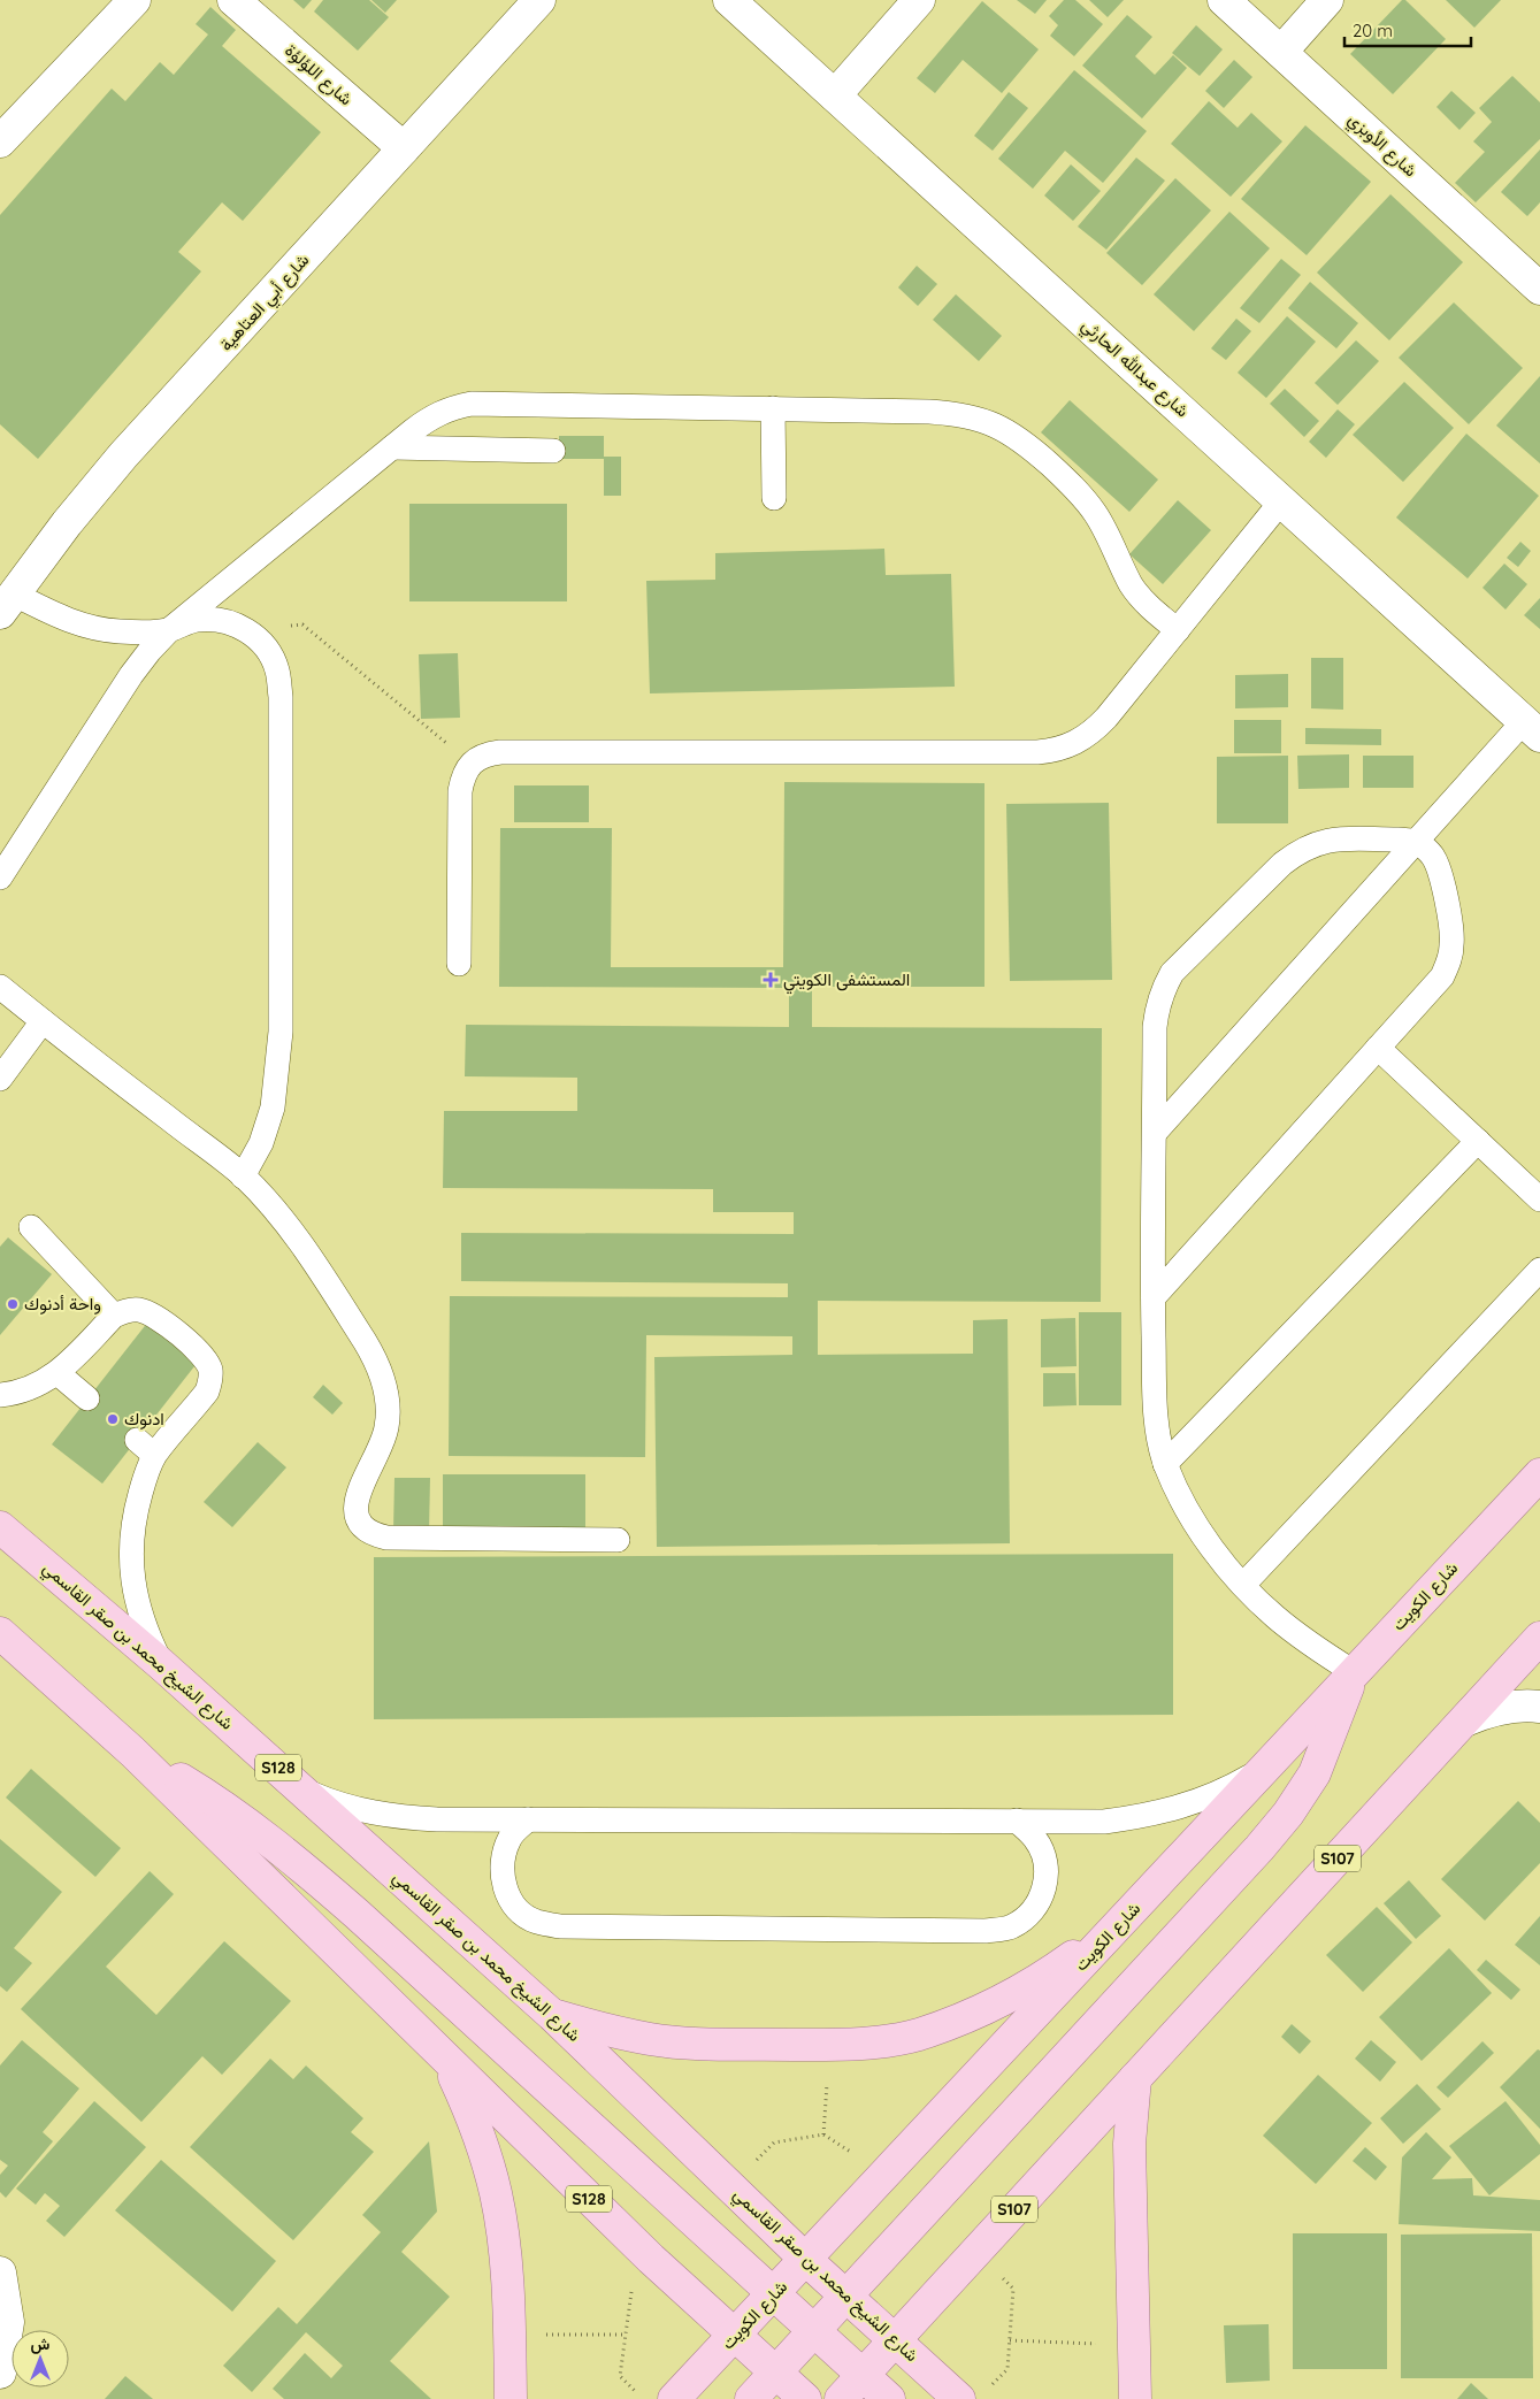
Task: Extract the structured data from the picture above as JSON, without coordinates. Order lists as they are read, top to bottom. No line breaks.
{"streets":{"main road":["شارع الكويت","شارع الشيخ محمد بن صقر القاسمي","S128","S107"],"street":["شارع اللؤلؤة","شارع الأوبزي","شارع أبي العتاهية","شارع عبدالله الحارثي"]},"crossings":[["شارع اللؤلؤة","شارع أبي العتاهية"],["شارع الكويت","شارع الشيخ محمد بن صقر القاسمي"],["شارع الكويت","S128"],["شارع الشيخ محمد بن صقر القاسمي","S107"]],"places":{"health":["المستشفى الكويتي"],"other":["واحة أدنوك","ادنوك"]},"scale_bar":"20 m","north":"top"}
